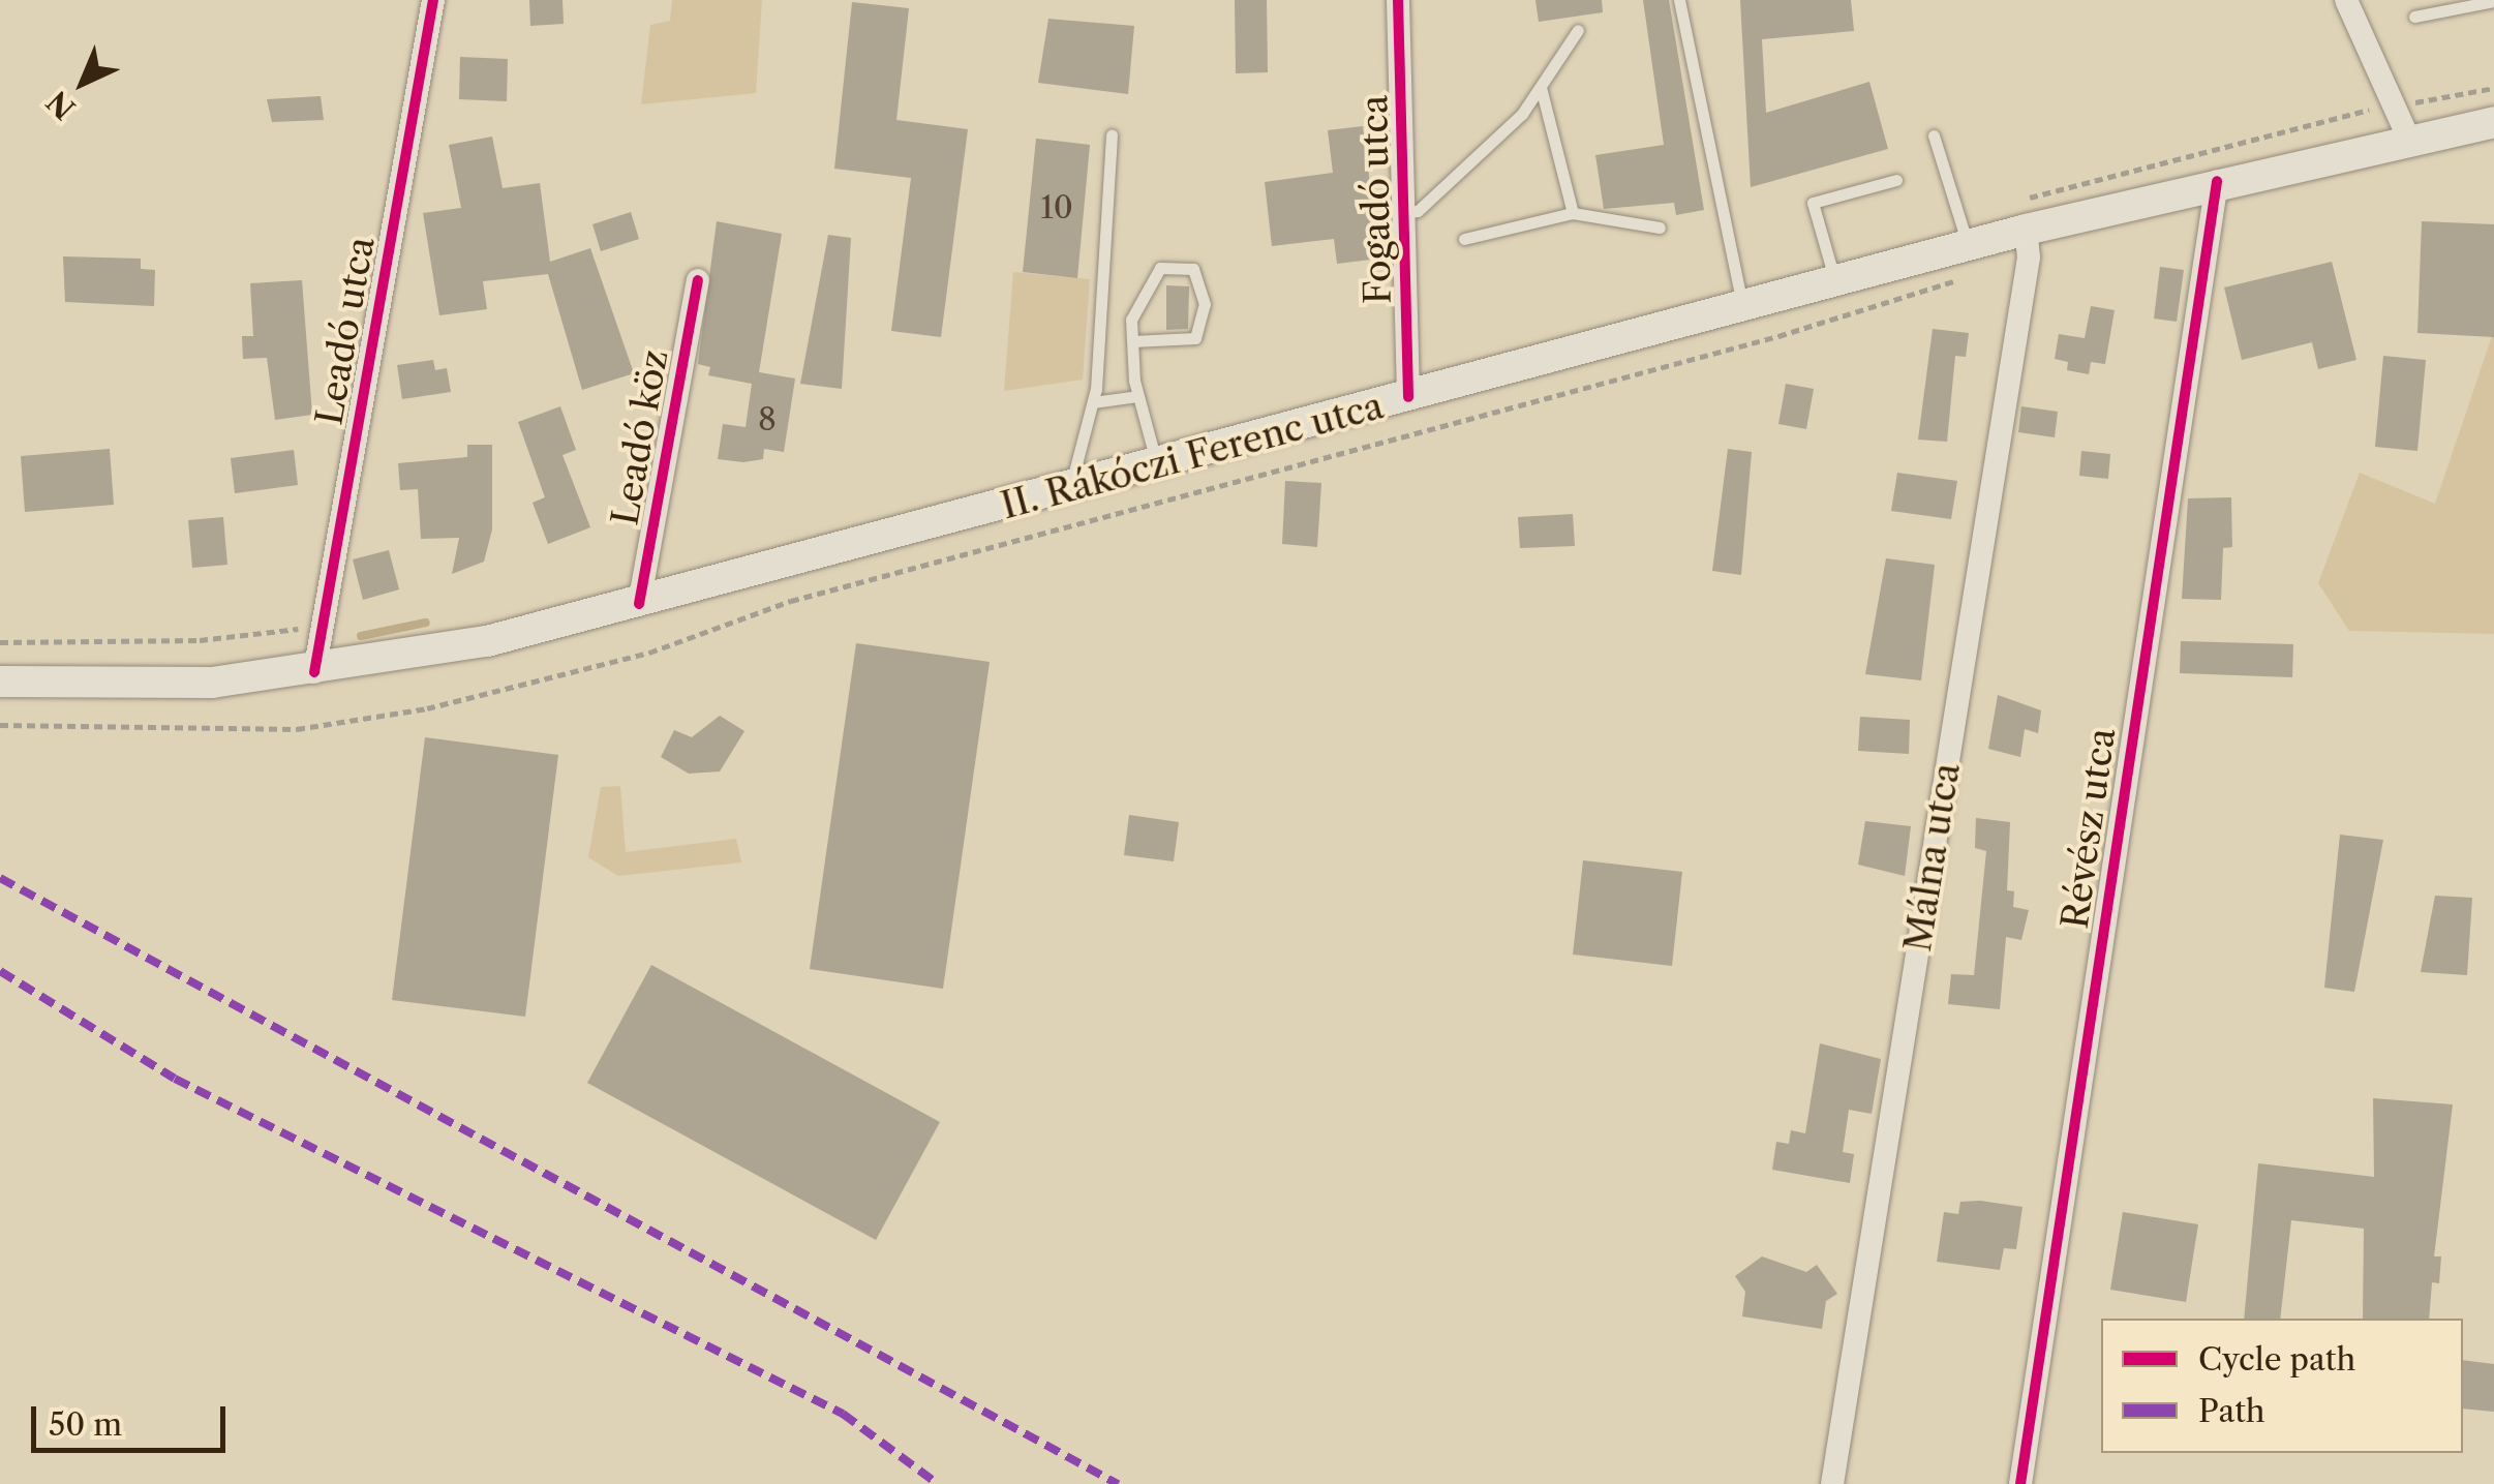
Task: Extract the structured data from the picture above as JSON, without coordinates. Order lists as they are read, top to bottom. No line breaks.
{"streets":{"main road":["II. Rákóczi Ferenc utca"],"street":["Fogadó utca","Leadó utca","Leadó köz","Révész utca","Málna utca"]},"crossings":[["Fogadó utca","II. Rákóczi Ferenc utca"],["Leadó utca","II. Rákóczi Ferenc utca"],["Leadó köz","II. Rákóczi Ferenc utca"],["II. Rákóczi Ferenc utca","Révész utca"],["II. Rákóczi Ferenc utca","Málna utca"]],"house_numbers":["10","8"],"legend":["Cycle path","Path"],"scale_bar":"50 m","north":"bottom left"}
